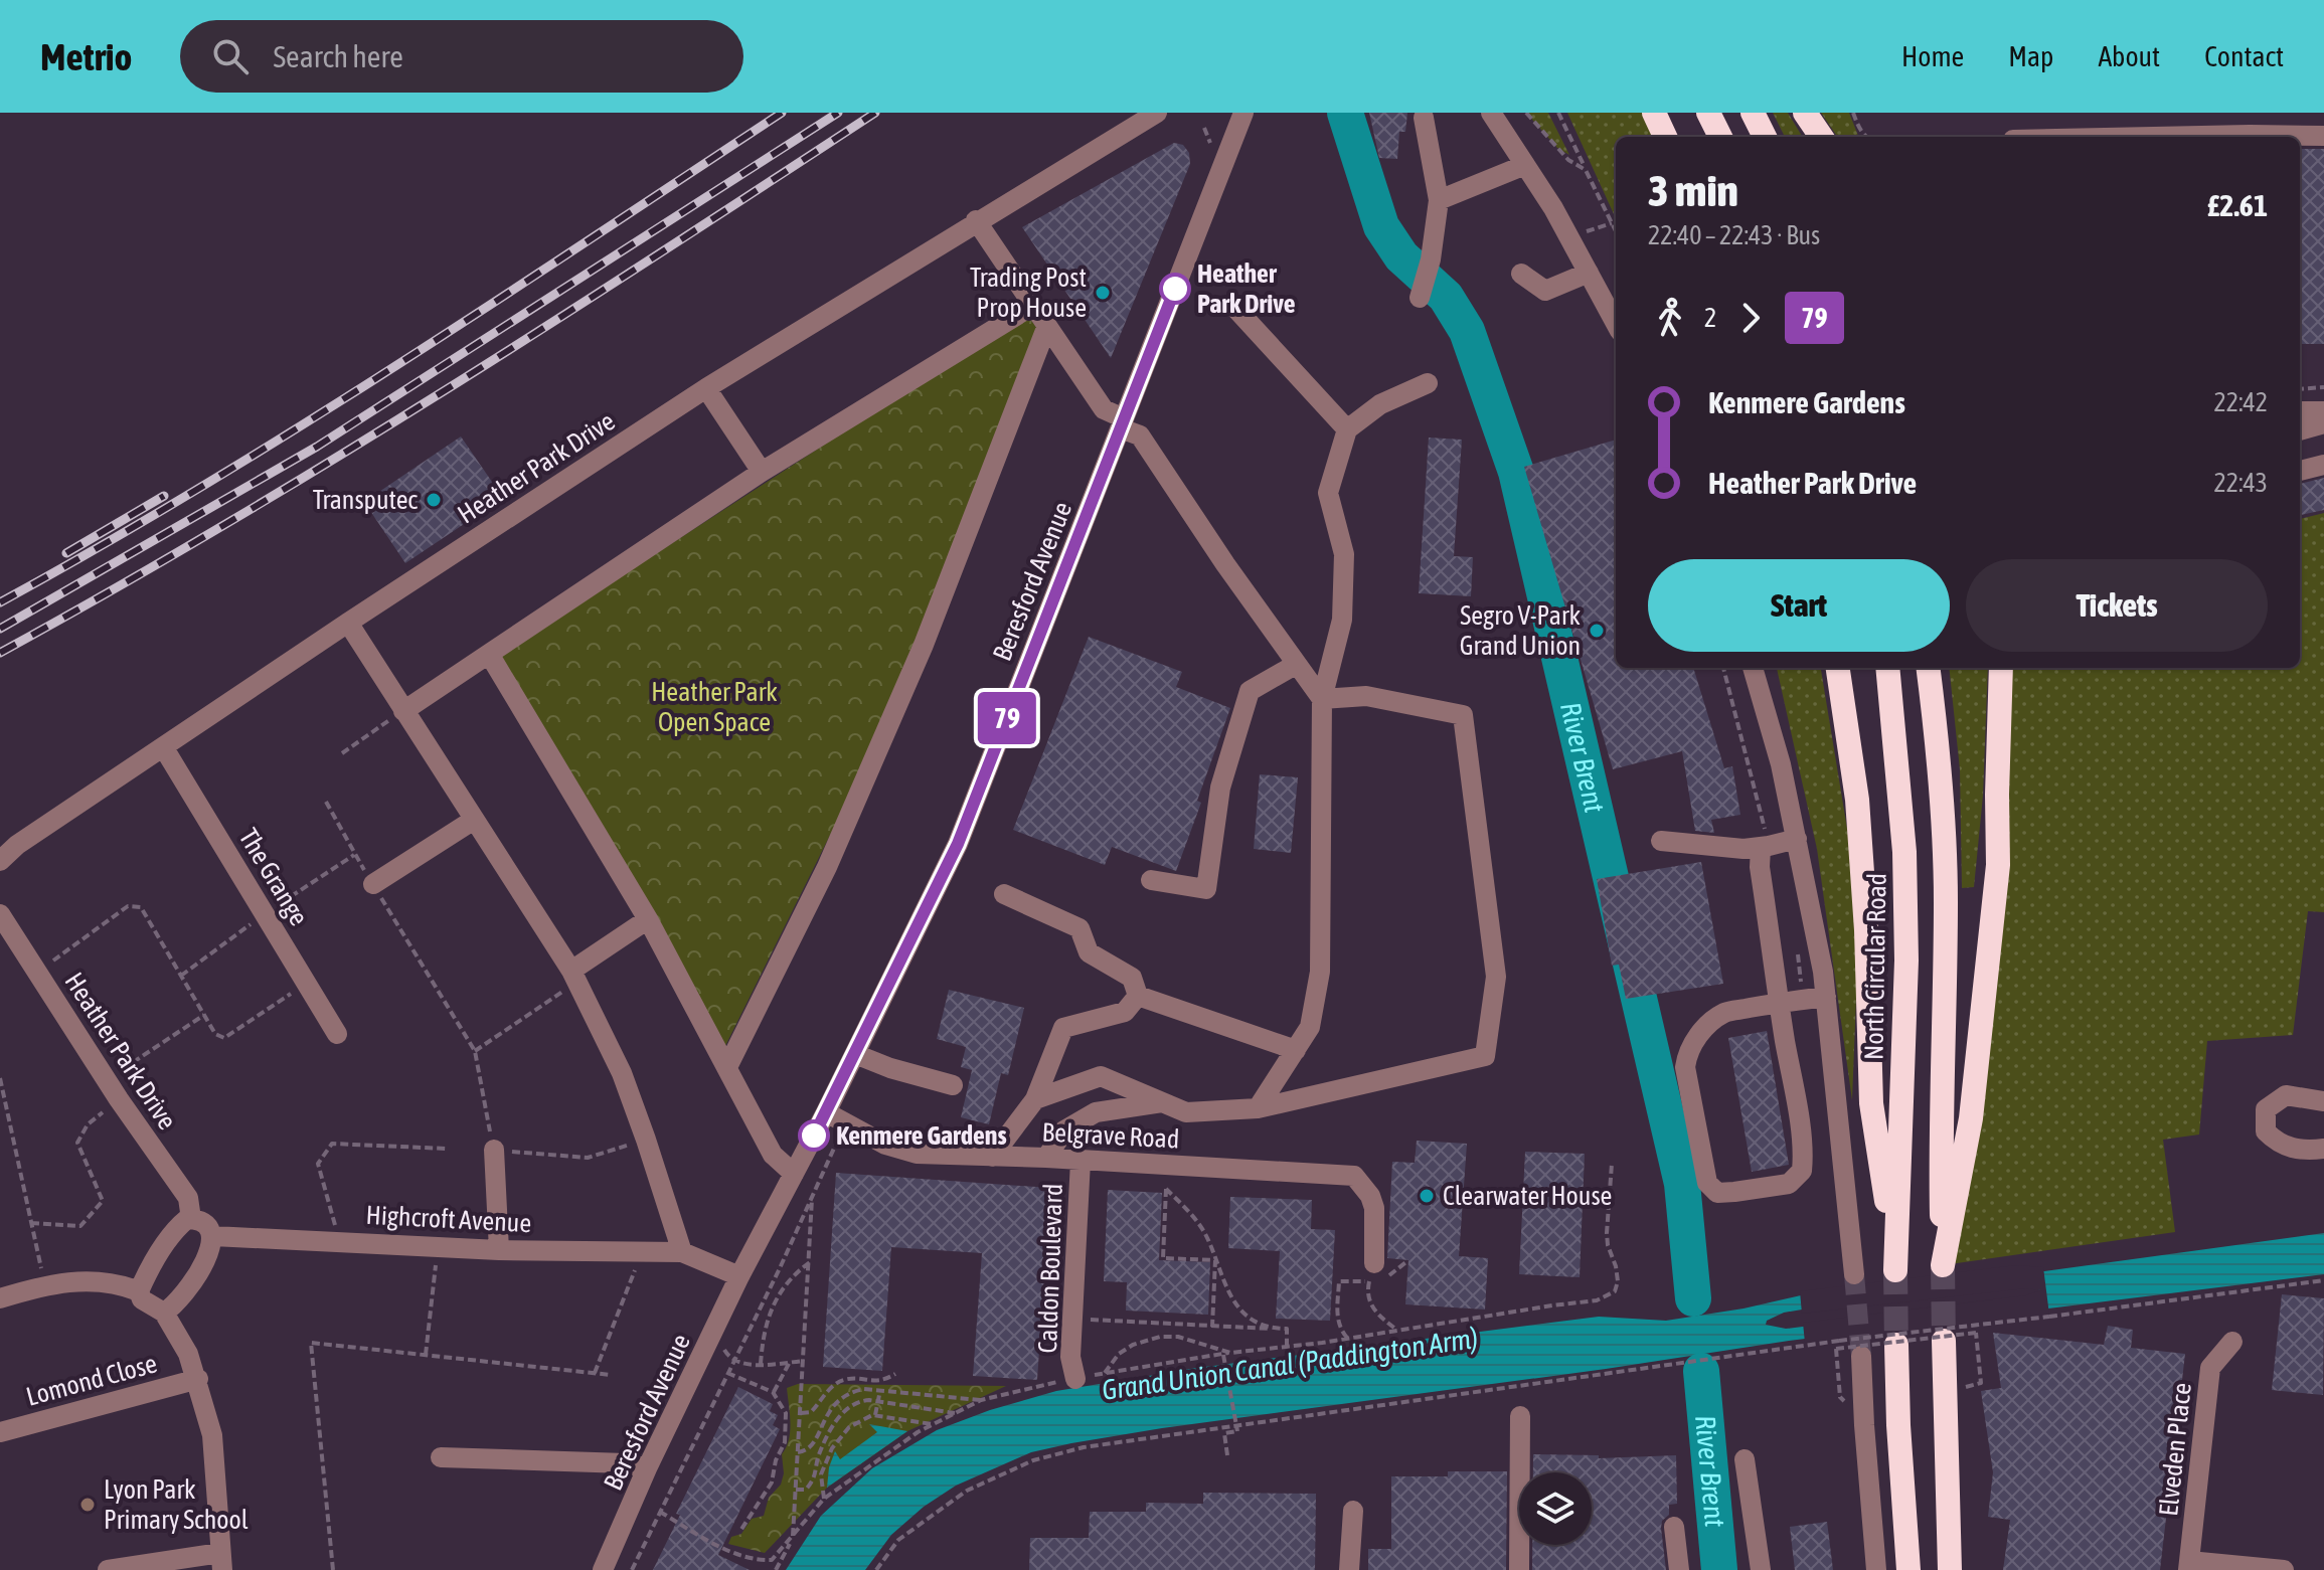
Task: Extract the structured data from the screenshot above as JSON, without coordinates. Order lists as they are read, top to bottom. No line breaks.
{"streets":{"highway":["North Circular Road"],"street":["Heather Park Drive","Beresford Avenue","The Grange","Belgrave Road","Highcroft Avenue","Caldon Boulevard","Lomond Close","Elveden Place"]},"crossings":[["Heather Park Drive","The Grange"],["Beresford Avenue","Belgrave Road"],["Belgrave Road","Caldon Boulevard"]],"water":["River Brent","Grand Union Canal (Paddington Arm)"],"parks":["Heather Park Open Space"],"places":["Heather Park Drive","Trading Post Prop House","Transputec","Segro V-Park Grand Union","Kenmere Gardens","Clearwater House","Lyon Park Primary School"],"lines":["bus line 79"],"page":{"header":"Metrio","search":"Search here","nav":["Home","Map","About","Contact"],"on_map":"79","heading":["3 min","22:40 – 22:43 · Bus","£2.61"],"legs":["2","79"],"list":[{"name":"Kenmere Gardens","value":"22:42"},{"name":"Heather Park Drive","value":"22:43"}],"buttons":["Start","Tickets"]}}
